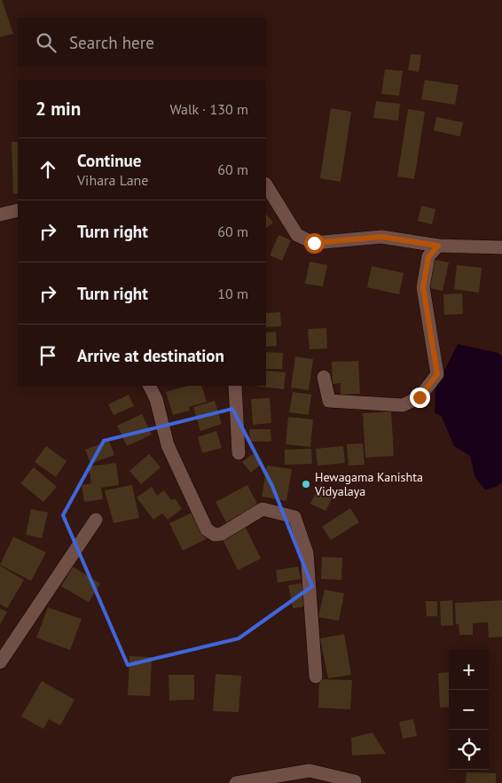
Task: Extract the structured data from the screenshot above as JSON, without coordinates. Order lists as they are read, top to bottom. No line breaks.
{"places":["Hewagama Kanishta Vidyalaya"],"page":{"search":"Search here","heading":["2 min","Walk · 130 m"],"list":[["Continue","Vihara Lane","60 m"],["Turn right","60 m"],["Turn right","10 m"],"Arrive at destination"],"map_buttons":["+","−"]}}
